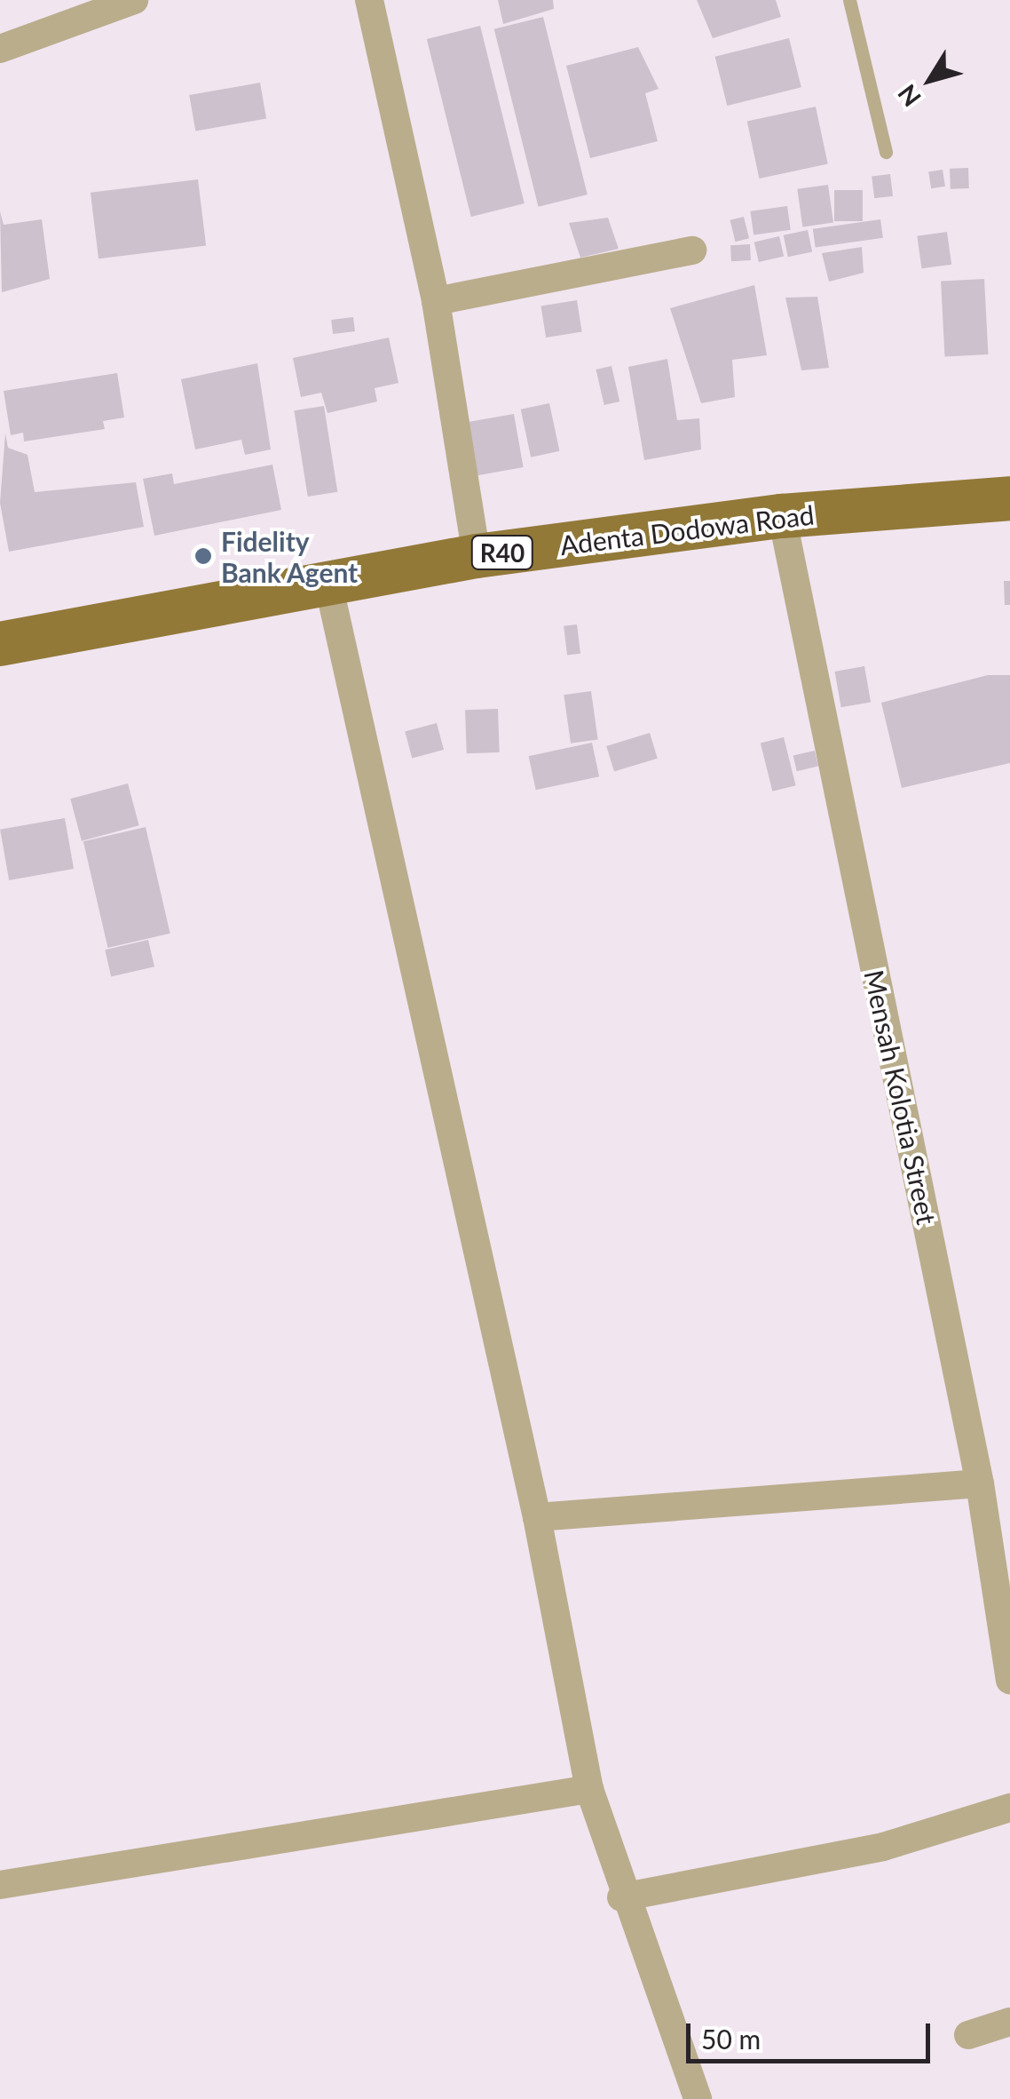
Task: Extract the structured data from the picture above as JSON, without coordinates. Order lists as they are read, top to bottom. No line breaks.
{"streets":{"main road":["Adenta Dodowa Road","R40"],"street":["Mensah Kolotia Street"]},"crossings":[["Adenta Dodowa Road","Mensah Kolotia Street"]],"places":["Fidelity Bank Agent"],"scale_bar":"50 m","north":"bottom left"}
